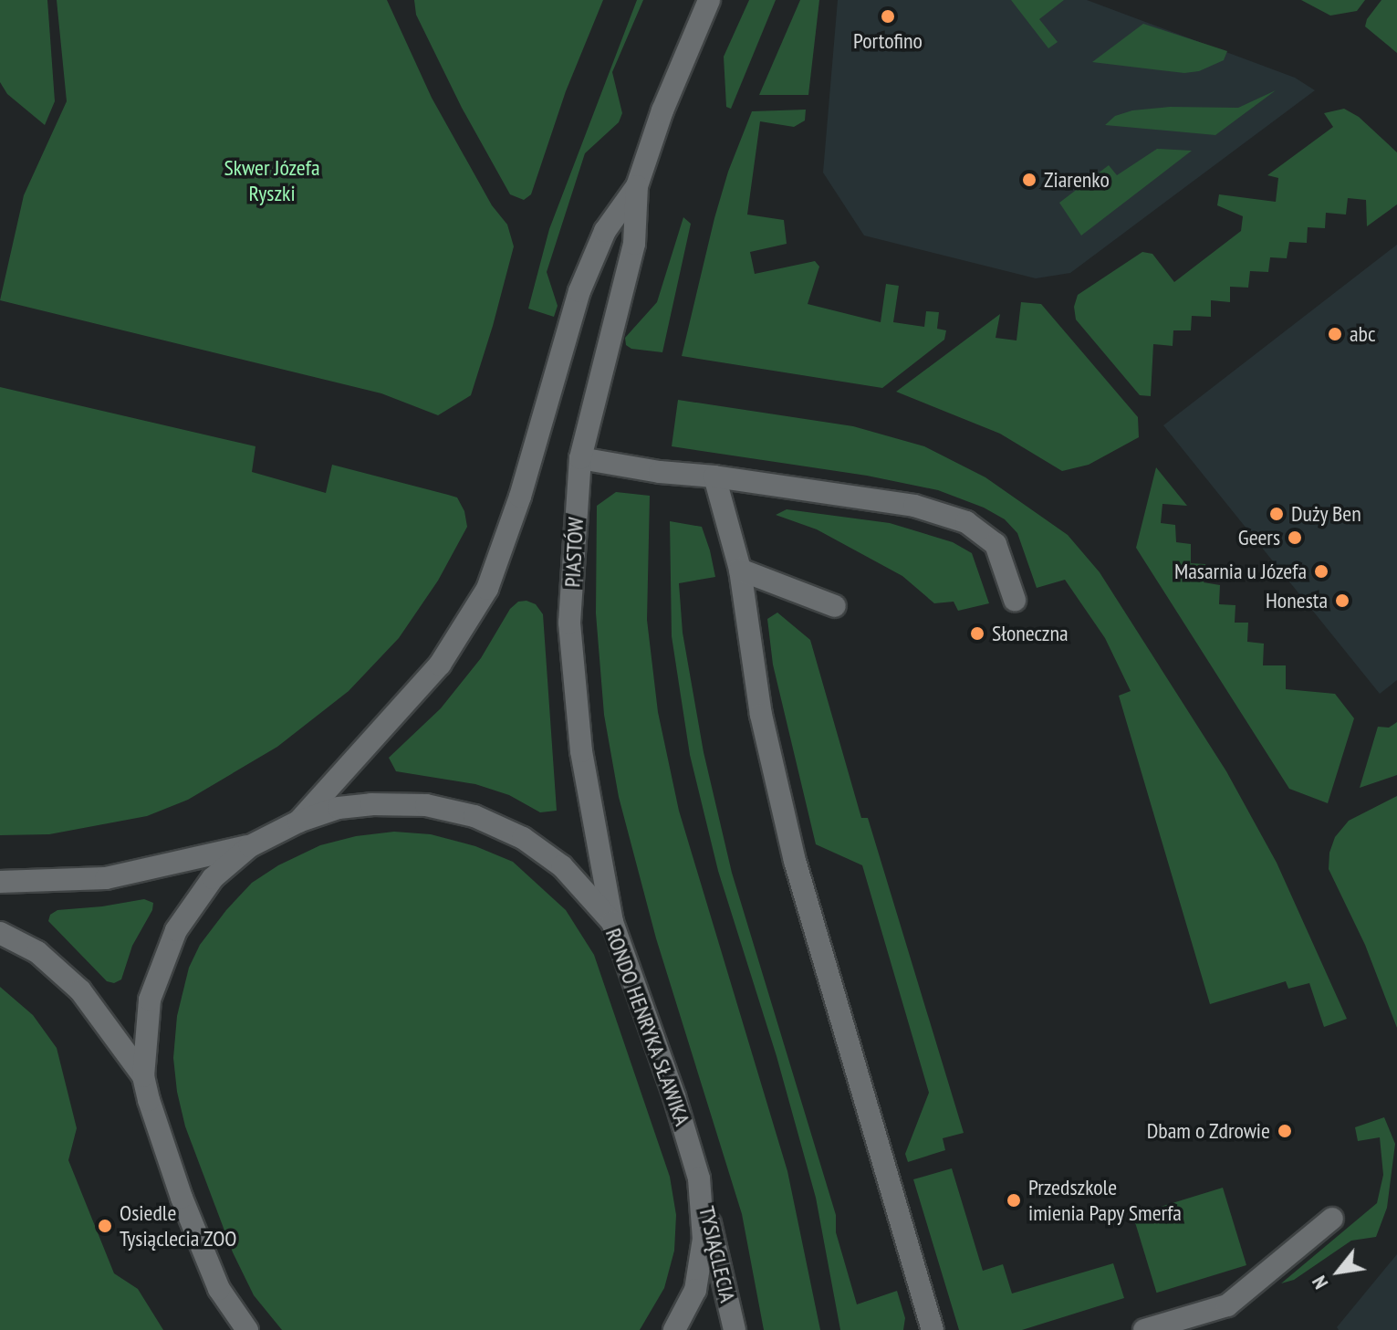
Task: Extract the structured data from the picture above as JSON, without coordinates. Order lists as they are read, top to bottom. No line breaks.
{"streets":{"street":["PIASTÓW","RONDO HENRYKA SŁAWIKA","TYSIĄCLECIA"]},"crossings":[["PIASTÓW","RONDO HENRYKA SŁAWIKA"],["RONDO HENRYKA SŁAWIKA","TYSIĄCLECIA"]],"parks":["Skwer Józefa Ryszki"],"places":["Portofino","Ziarenko","abc","Duży Ben","Geers","Masarnia u Józefa","Honesta","Słoneczna","Dbam o Zdrowie","Przedszkole imienia Papy Smerfa","Osiedle Tysiąclecia ZOO"],"north":"bottom left"}
